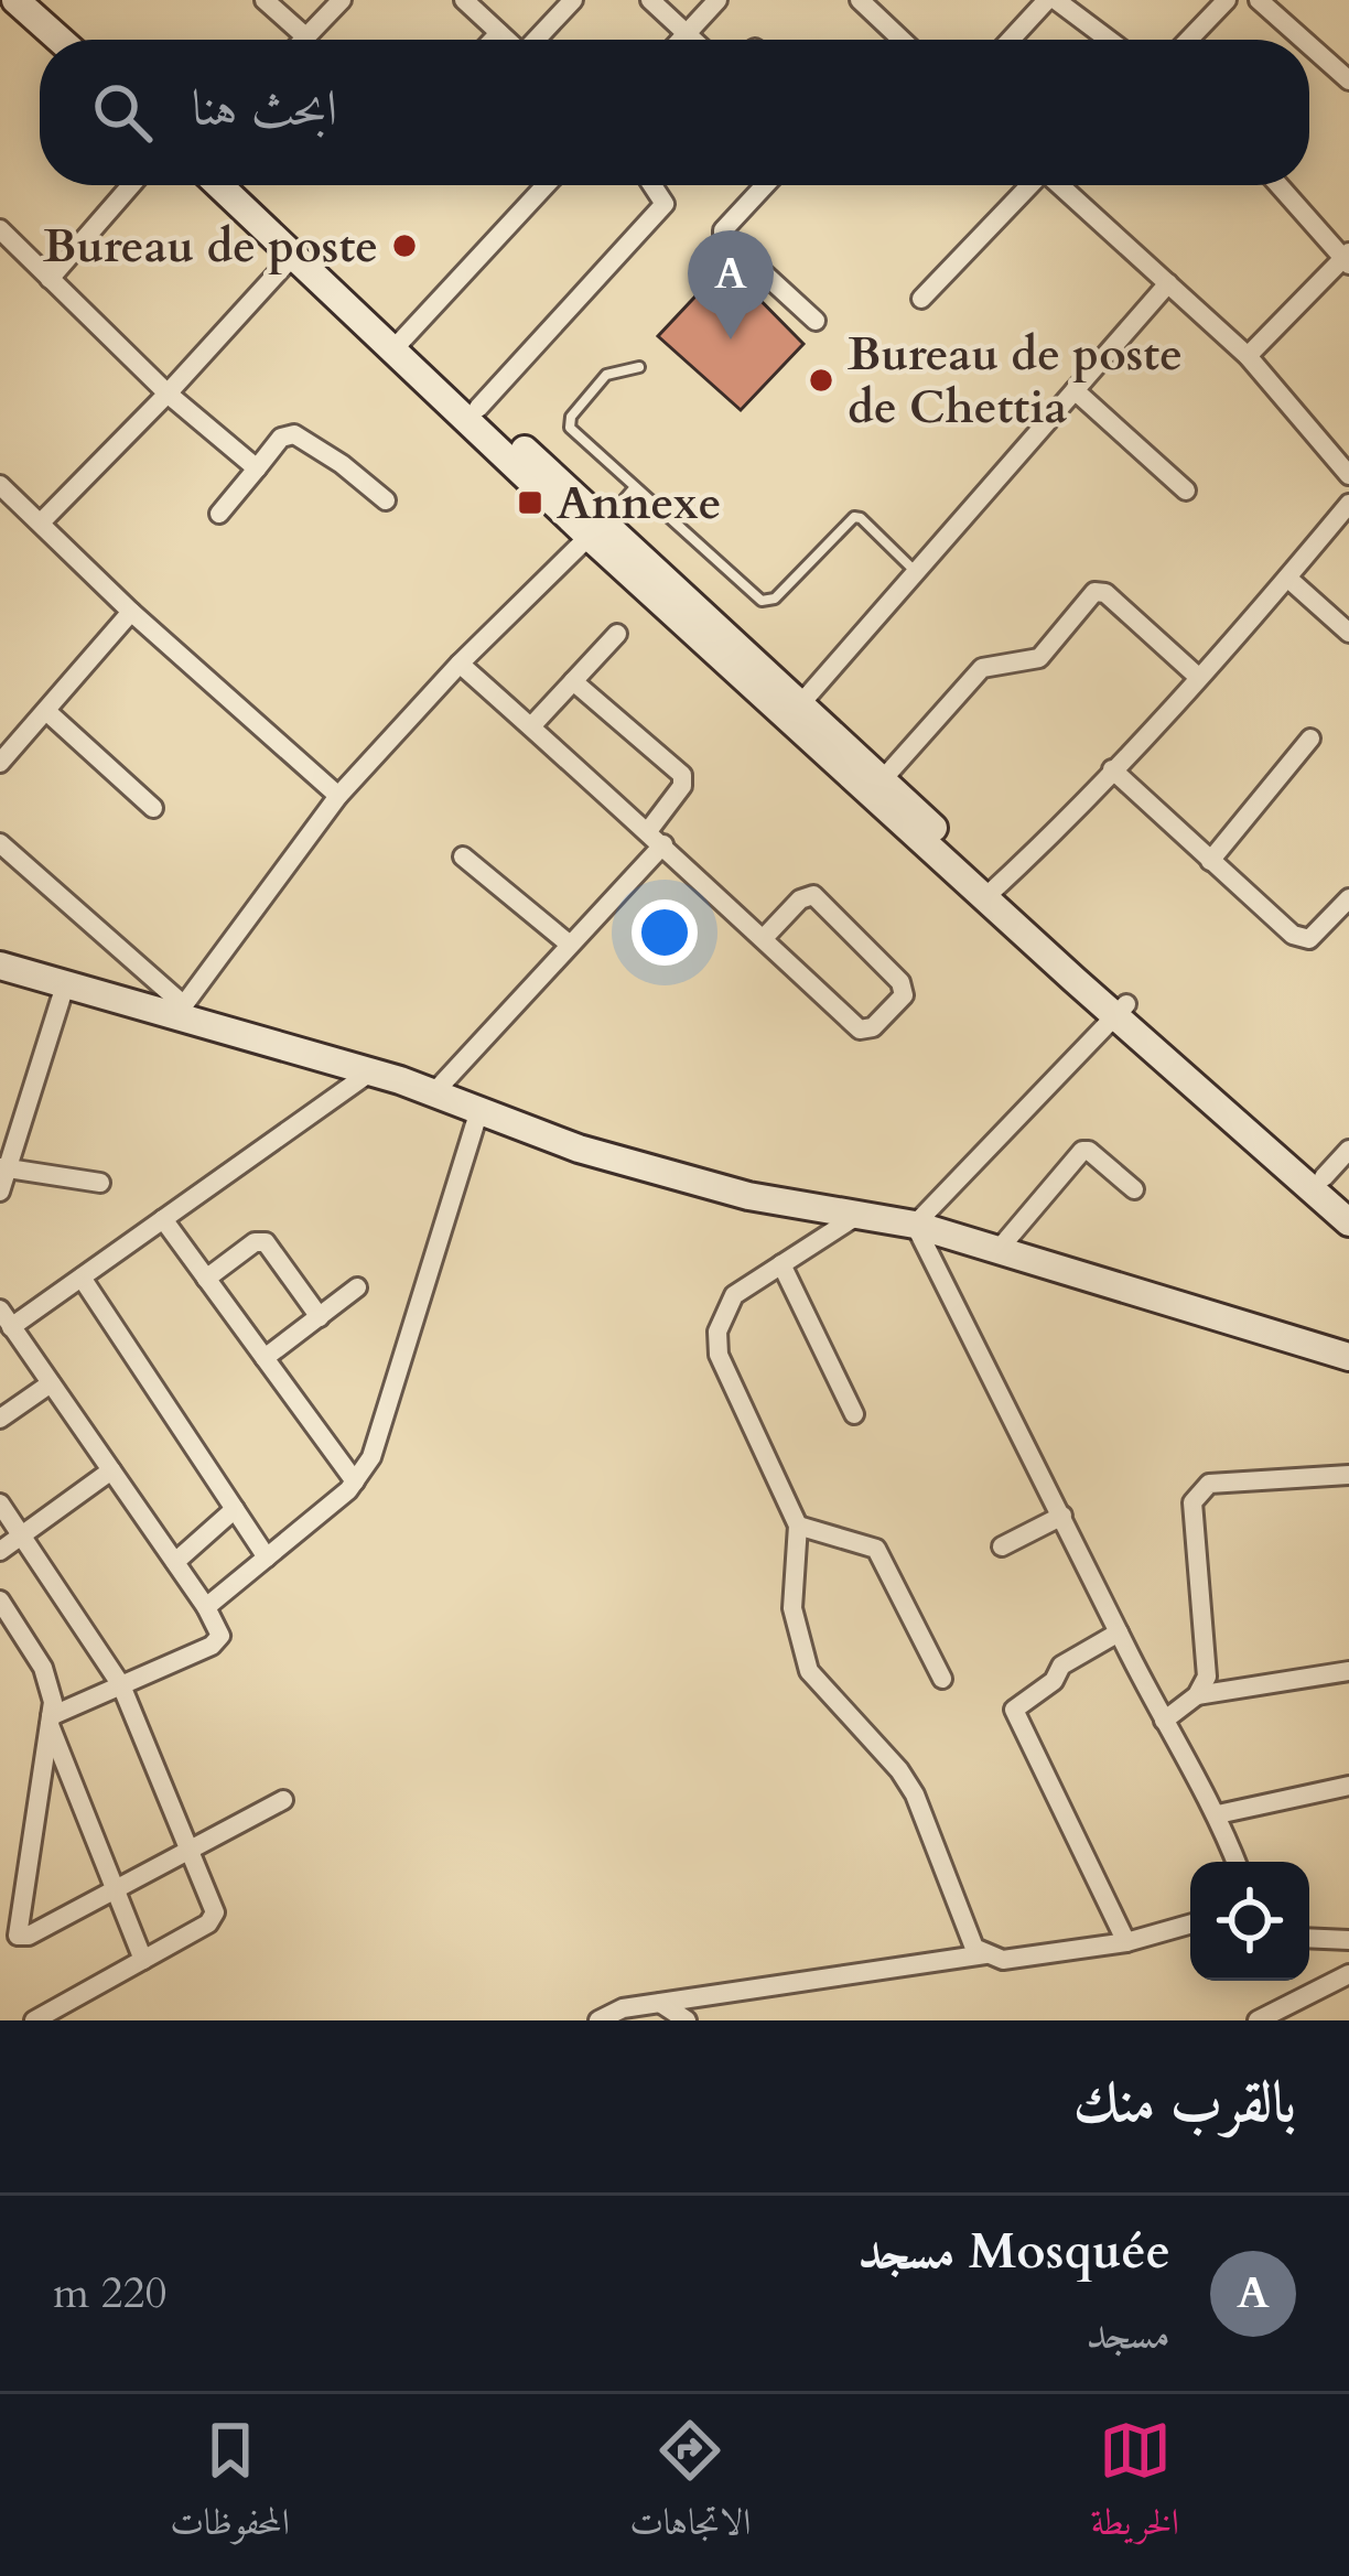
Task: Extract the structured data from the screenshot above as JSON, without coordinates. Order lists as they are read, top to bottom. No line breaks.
{"places":{"other":["Bureau de poste","Bureau de poste de Chettia"],"transit":["Annexe"]},"page":{"search":"ابحث هنا","pins":"A","heading":"بالقرب منك","list":[{"mark":"A","name":"Mosquée مسجد","note":"مسجد","value":"220 m"}],"nav":["الخريطة","الاتجاهات","المحفوظات"]}}
